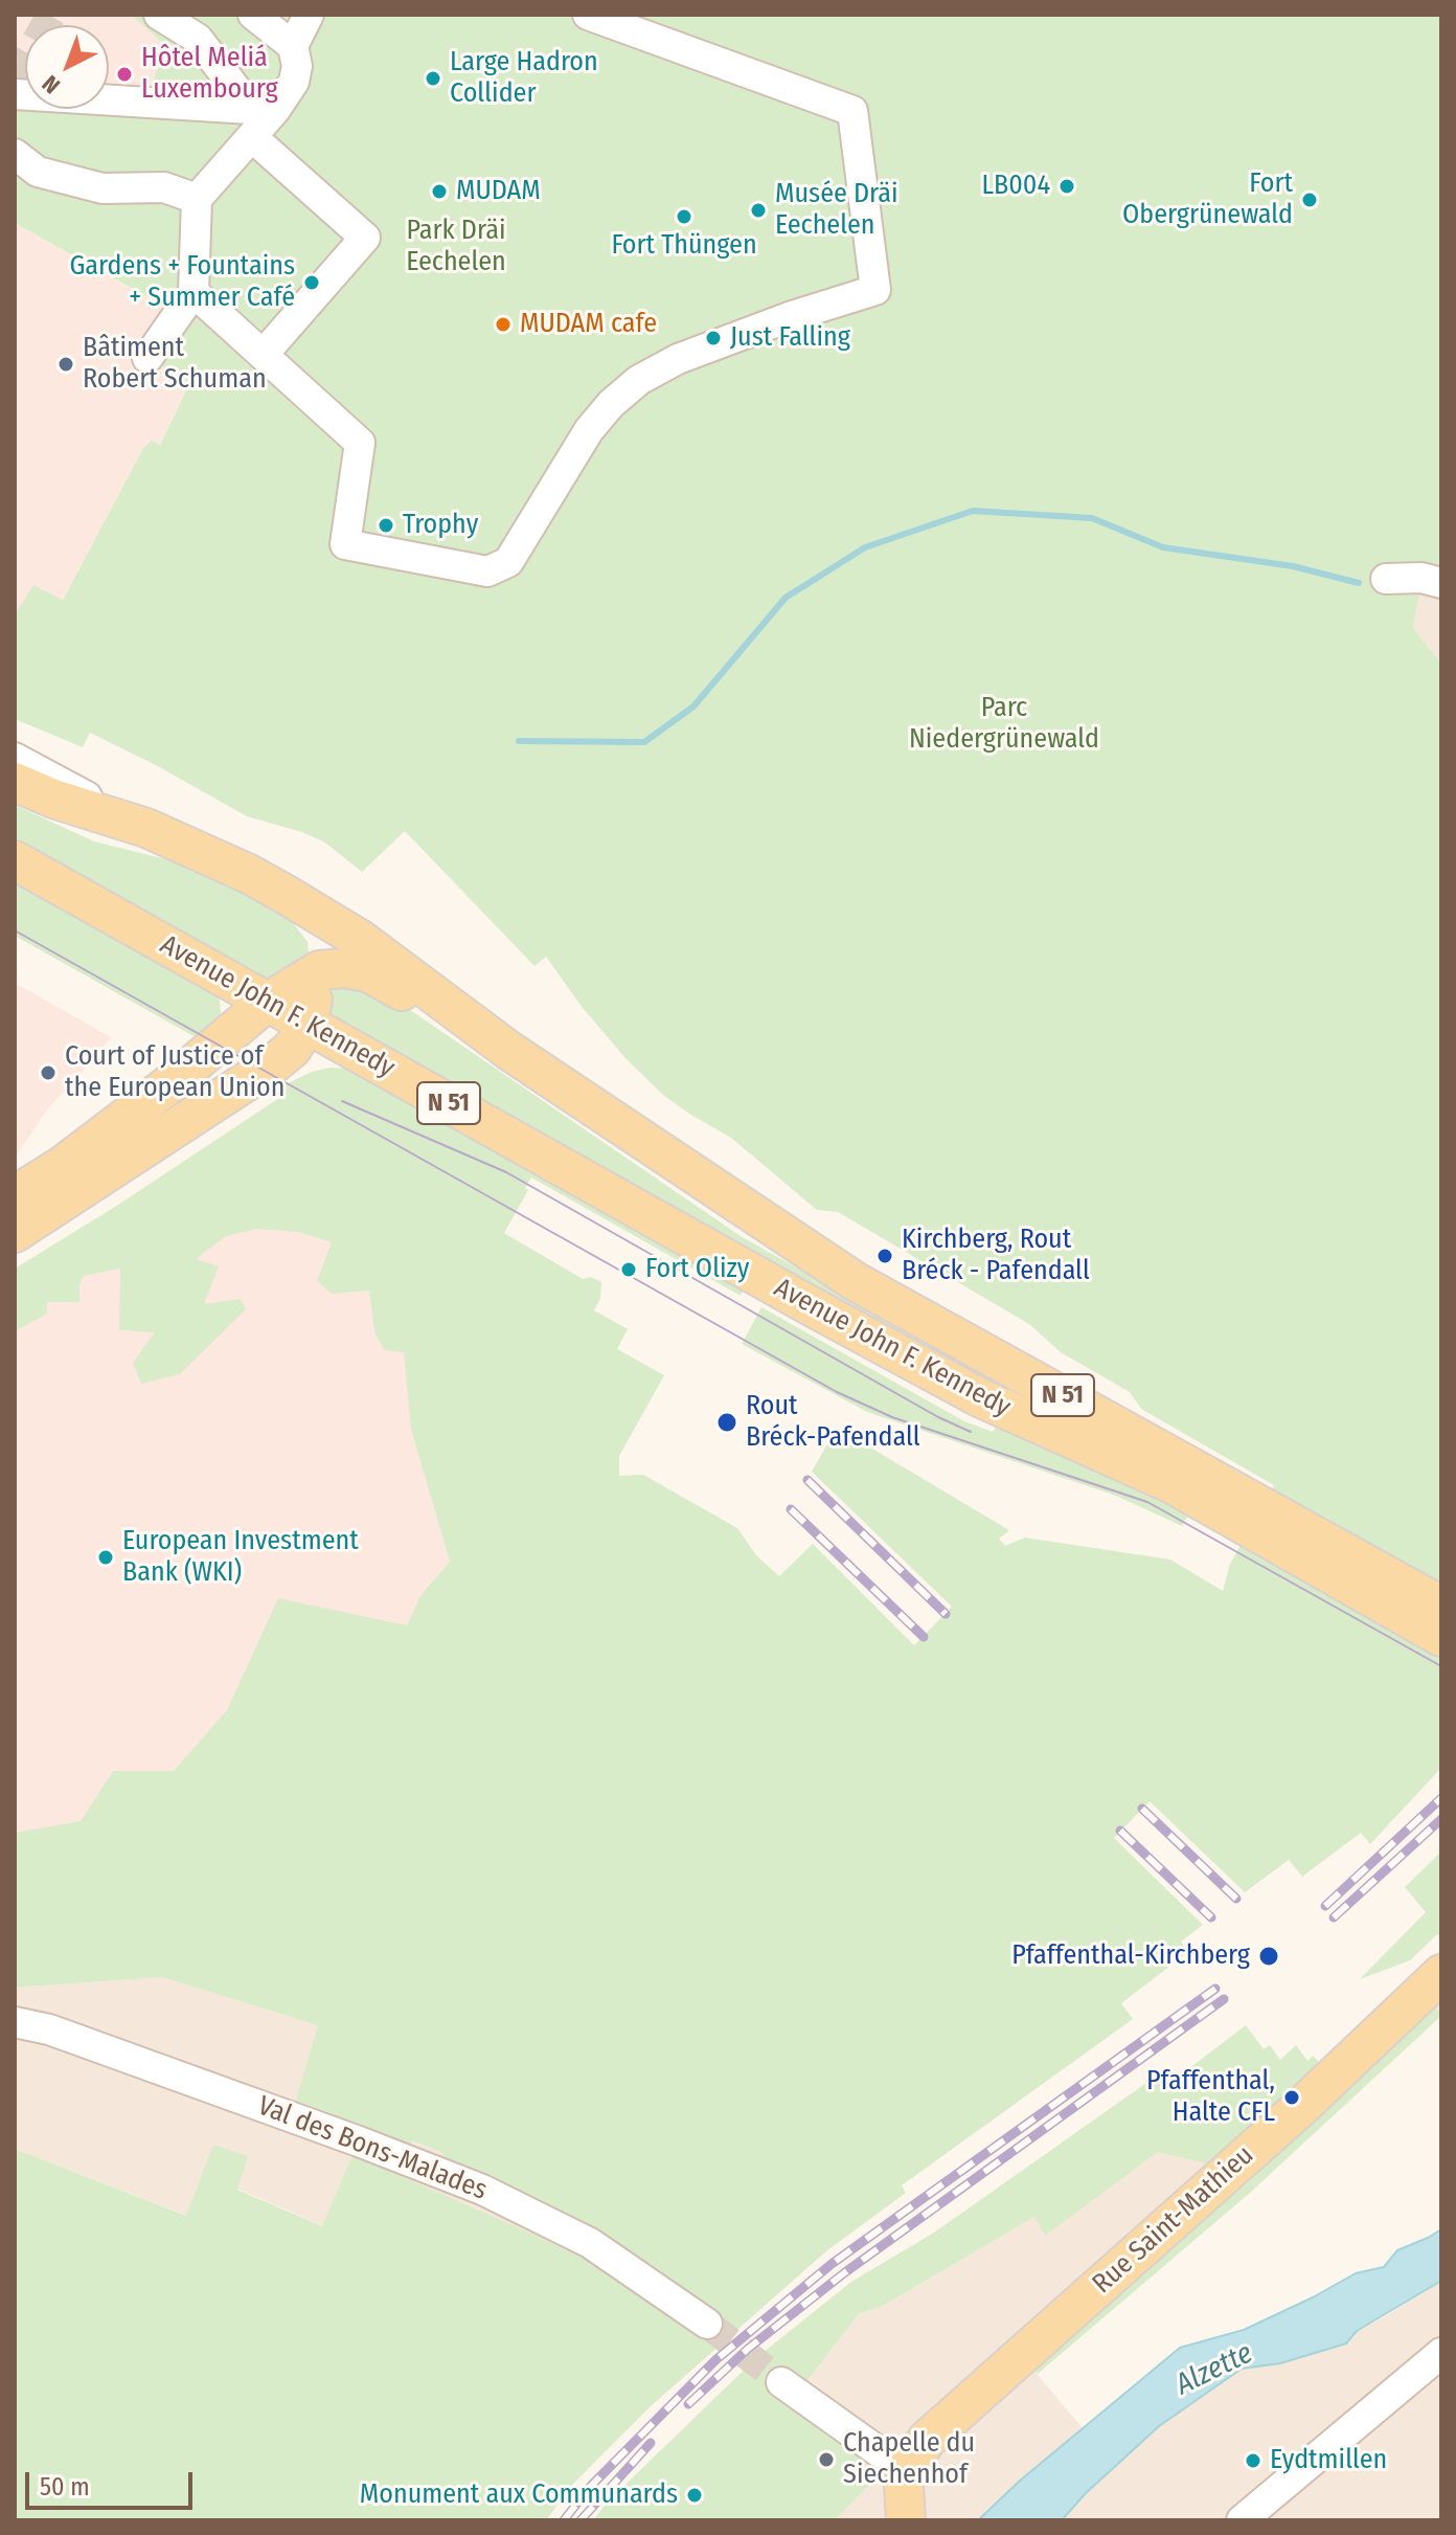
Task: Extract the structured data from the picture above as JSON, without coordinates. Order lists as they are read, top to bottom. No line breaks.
{"streets":{"main road":["Avenue John F. Kennedy","N 51","Rue Saint-Mathieu"],"street":["Val des Bons-Malades"]},"crossings":[["Avenue John F. Kennedy","N 51"]],"water":["Alzette"],"parks":["Park Dräi Eechelen","Parc Niedergrünewald"],"places":["Hôtel Meliá Luxembourg","Large Hadron Collider","LB004","MUDAM","Fort Obergrünewald","Musée Dräi Eechelen","Fort Thüngen","Gardens + Fountains + Summer Café","MUDAM cafe","Just Falling","Bâtiment Robert Schuman","Trophy","Court of Justice of the European Union","Kirchberg, Rout Bréck - Pafendall","Fort Olizy","Rout Bréck-Pafendall","European Investment Bank (WKI)","Pfaffenthal-Kirchberg","Pfaffenthal, Halte CFL","Chapelle du Siechenhof","Eydtmillen","Monument aux Communards"],"scale_bar":"50 m","north":"bottom left"}
